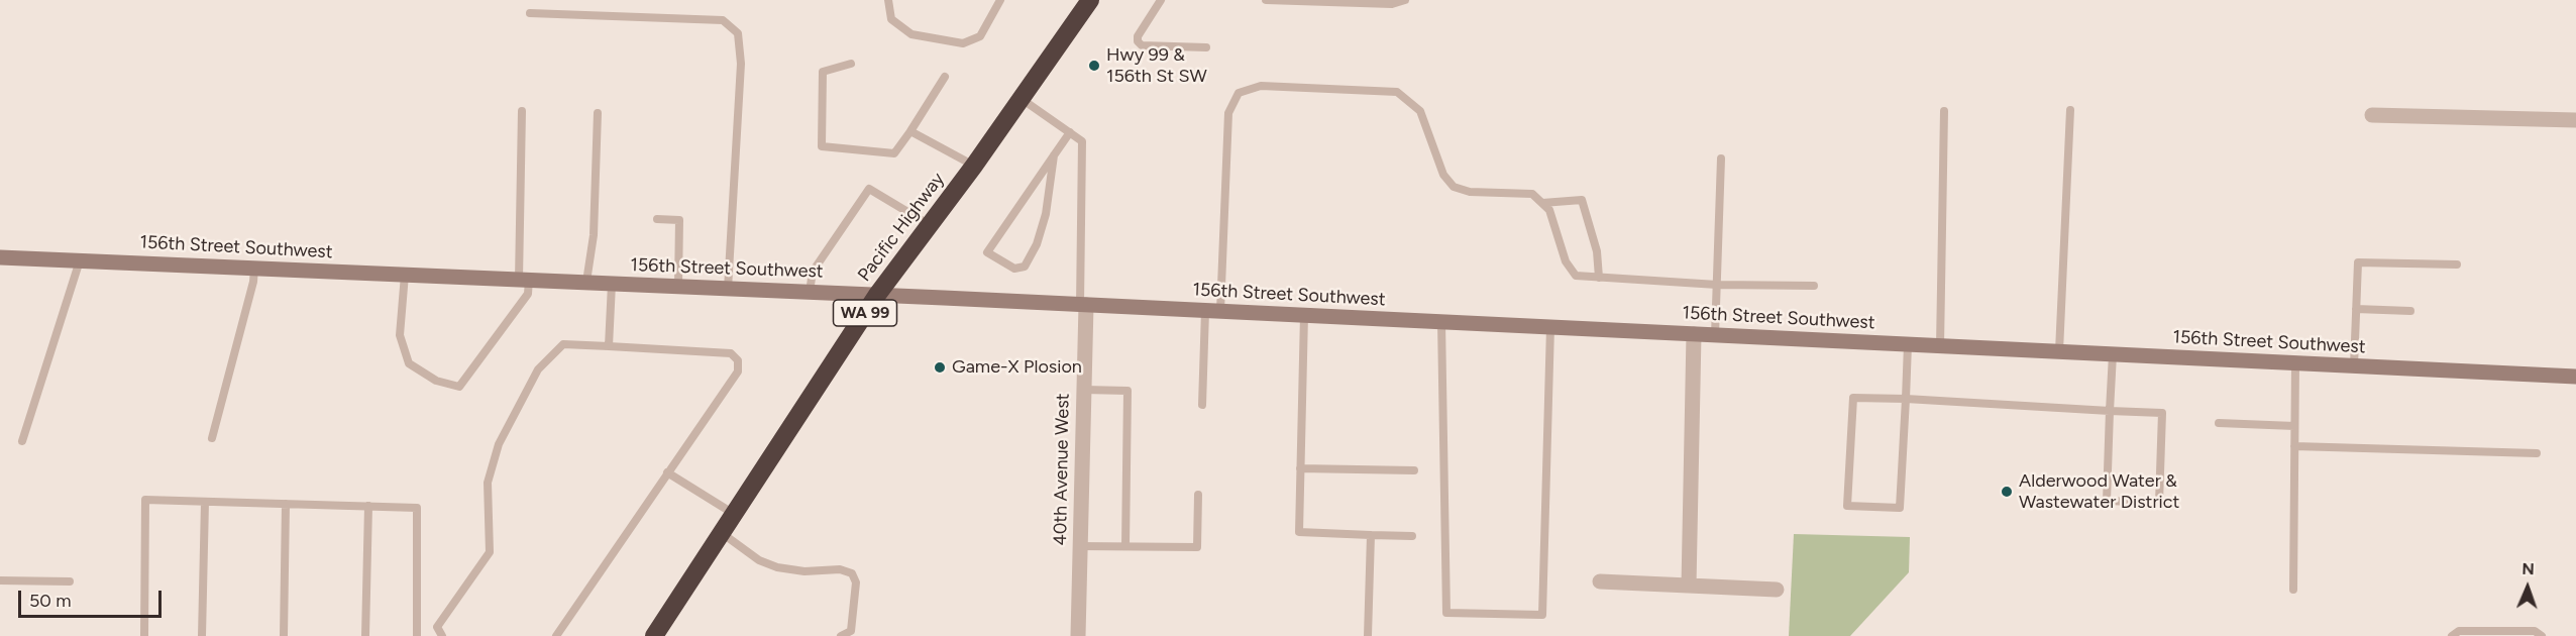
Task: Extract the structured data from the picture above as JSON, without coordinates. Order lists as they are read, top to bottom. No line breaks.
{"streets":{"highway":["Pacific Highway","WA 99"],"street":["156th Street Southwest","40th Avenue West"]},"crossings":[["Pacific Highway","156th Street Southwest"],["156th Street Southwest","40th Avenue West"]],"places":["Hwy 99 & 156th St SW","Game-X Plosion","Alderwood Water & Wastewater District"],"scale_bar":"50 m","north":"top"}
